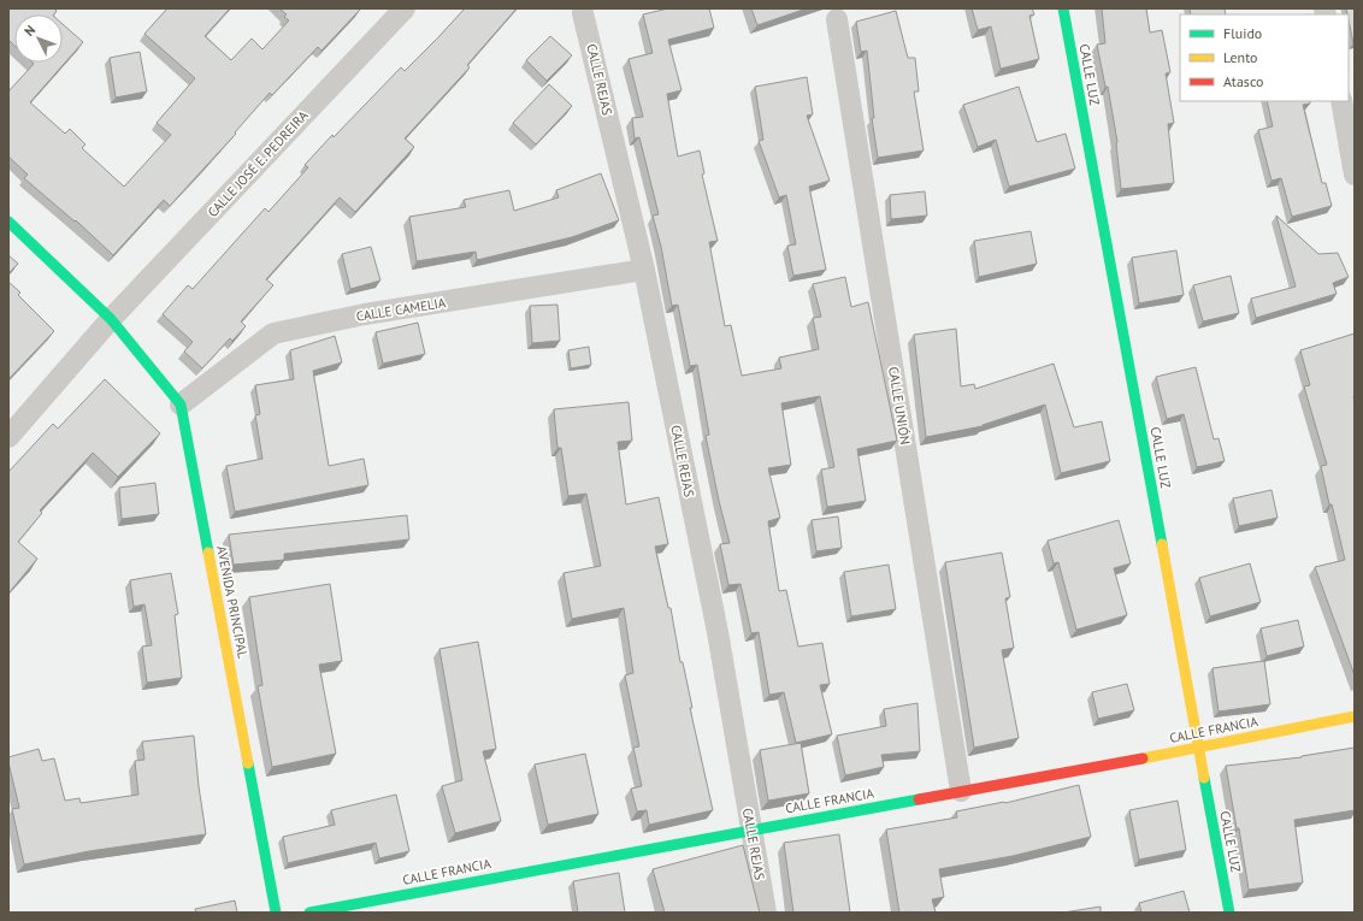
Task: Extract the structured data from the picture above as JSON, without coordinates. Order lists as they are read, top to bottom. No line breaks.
{"streets":{"street":["CALLE LUZ","CALLE REJAS","CALLE JOSÉ E. PEDREIRA","CALLE CAMELIA","CALLE UNIÓN","AVENIDA PRINCIPAL","CALLE FRANCIA"]},"crossings":[["CALLE LUZ","CALLE FRANCIA"],["CALLE REJAS","CALLE CAMELIA"],["CALLE REJAS","CALLE FRANCIA"],["CALLE JOSÉ E. PEDREIRA","AVENIDA PRINCIPAL"],["CALLE CAMELIA","AVENIDA PRINCIPAL"],["CALLE UNIÓN","CALLE FRANCIA"]],"legend":["Fluido","Lento","Atasco"],"north":"top left"}
